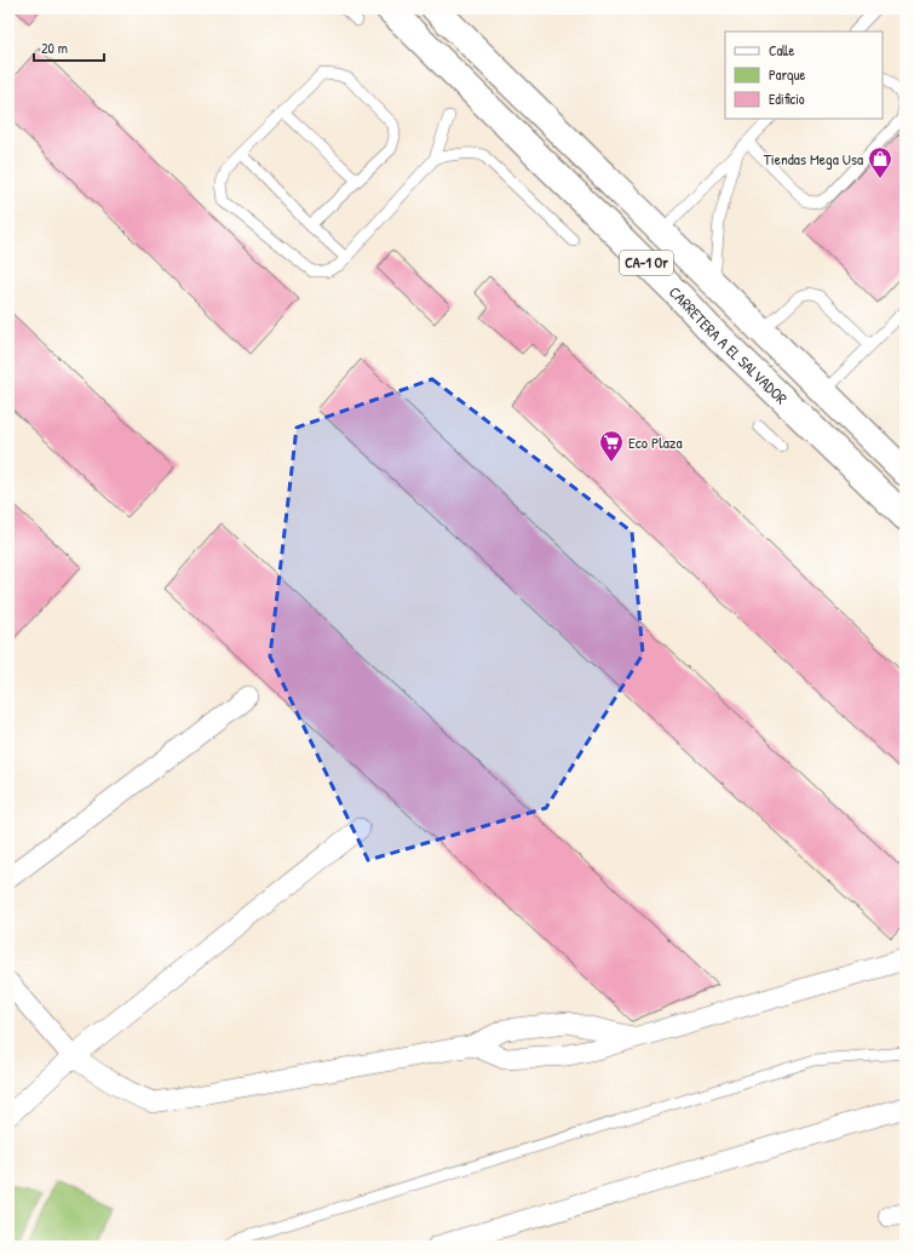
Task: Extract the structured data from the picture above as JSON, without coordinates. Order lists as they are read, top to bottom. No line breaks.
{"streets":{"highway":["CA-1 Or","CARRETERA A EL SALVADOR"]},"places":{"shop":["Tiendas Mega Usa"],"supermarket":["Eco Plaza"]},"legend":["Calle","Parque","Edificio"],"scale_bar":"20 m"}
